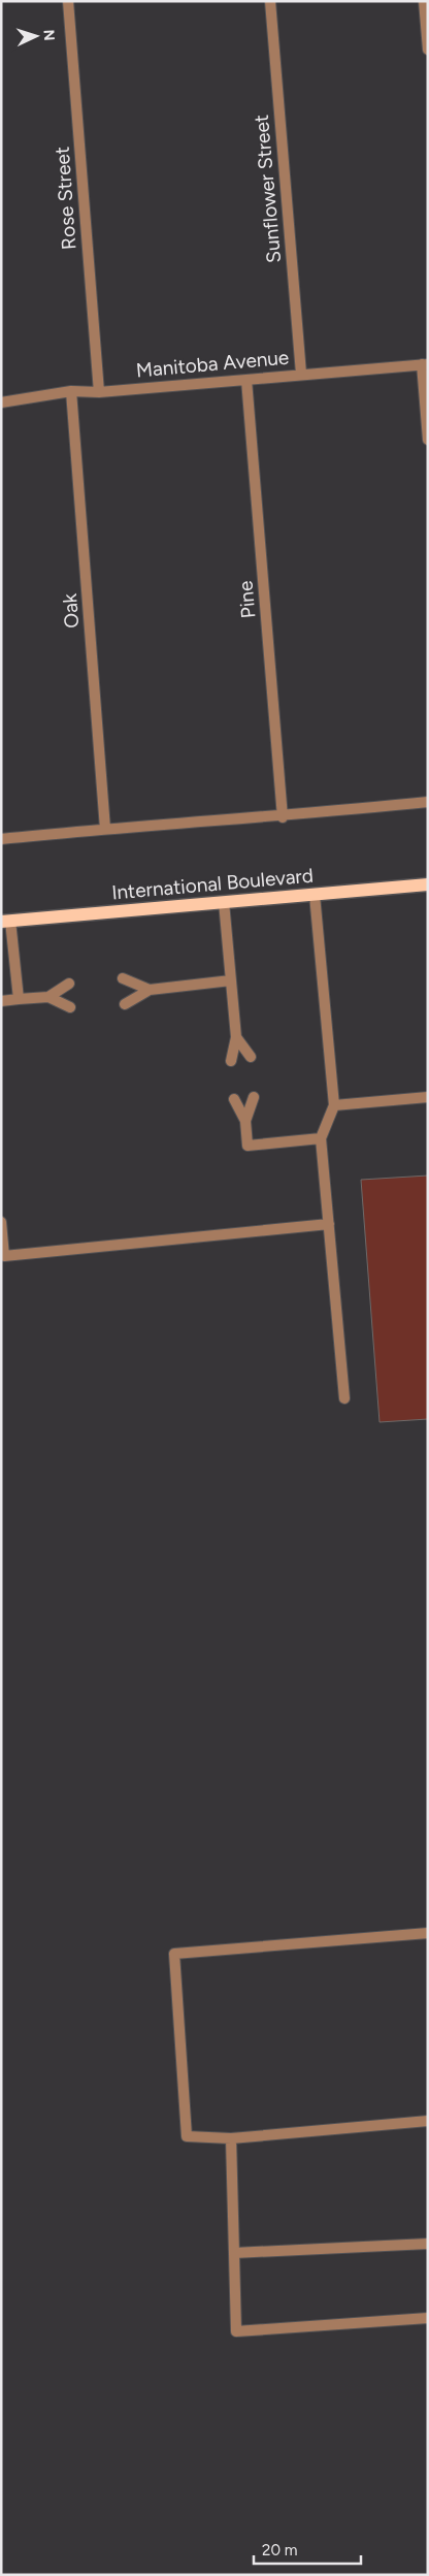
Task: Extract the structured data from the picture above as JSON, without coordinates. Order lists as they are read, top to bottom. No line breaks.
{"streets":{"main road":["International Boulevard"],"street":["Sunflower Street","Rose Street","Manitoba Avenue","Pine","Oak"]},"crossings":[["Sunflower Street","Manitoba Avenue"],["Rose Street","Manitoba Avenue"],["Manitoba Avenue","Pine"],["Manitoba Avenue","Oak"]],"scale_bar":"20 m","north":"right"}
